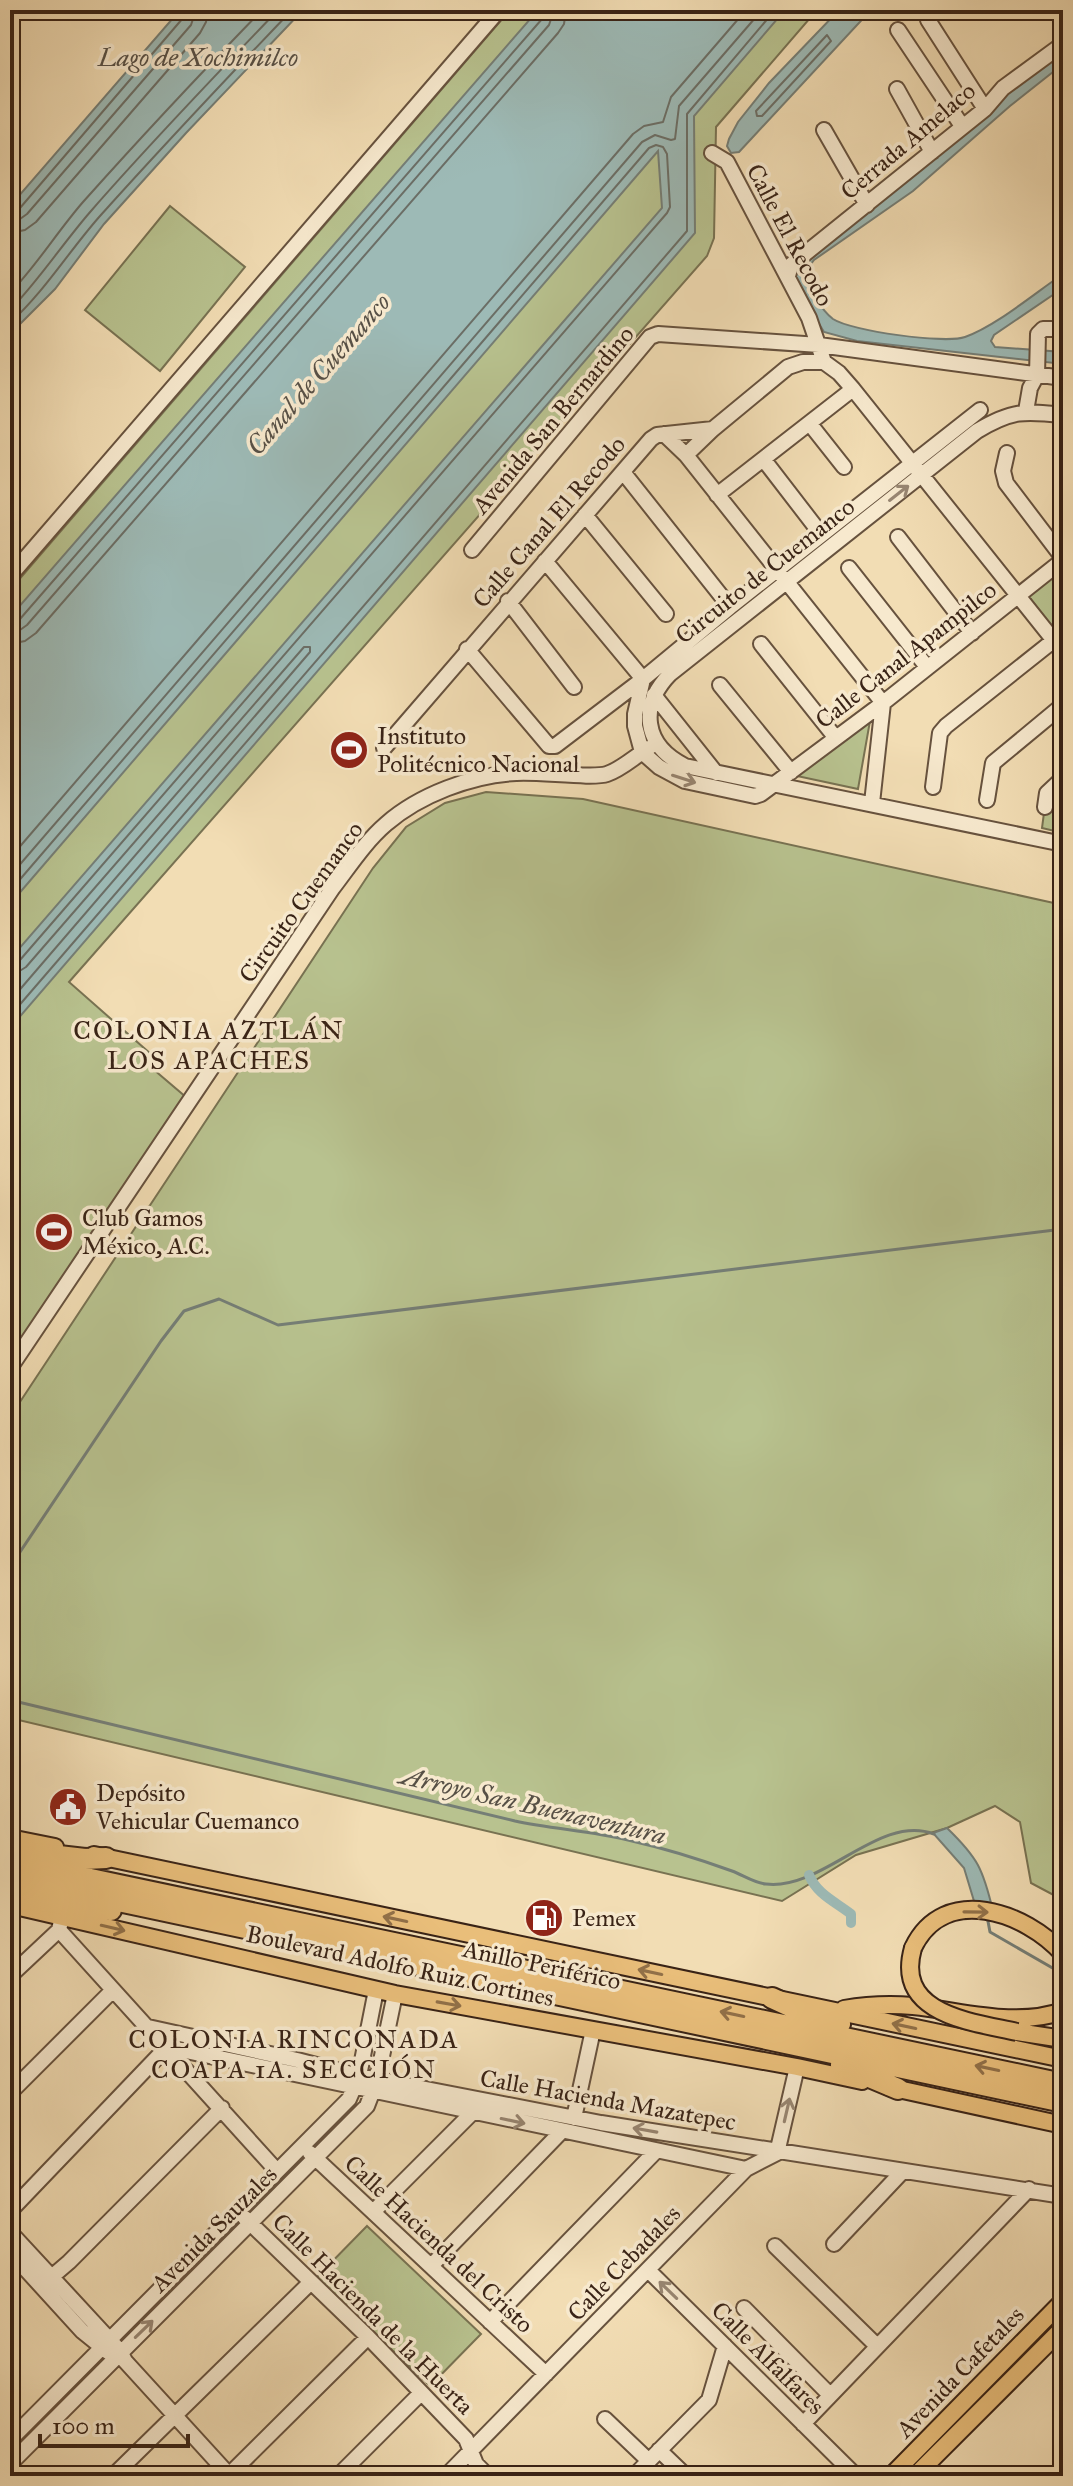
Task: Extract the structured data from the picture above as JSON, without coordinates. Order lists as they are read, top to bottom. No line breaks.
{"streets":{"highway":["Anillo Periférico"],"main road":["Boulevard Adolfo Ruiz Cortines","Avenida Cafetales"],"street":["Cerrada Amelaco","Calle El Recodo","Avenida San Bernardino","Calle Canal El Recodo","Circuito de Cuemanco","Calle Canal Apampilco","Circuito Cuemanco","Calle Hacienda Mazatepec","Avenida Sauzales","Calle Hacienda del Cristo","Calle Cebadales","Calle Hacienda de la Huerta","Calle Alfalfares"]},"crossings":[["Cerrada Amelaco","Calle El Recodo"],["Calle El Recodo","Avenida San Bernardino"],["Calle Canal El Recodo","Circuito de Cuemanco"],["Boulevard Adolfo Ruiz Cortines","Avenida Sauzales"],["Calle Hacienda Mazatepec","Avenida Sauzales"],["Calle Hacienda Mazatepec","Calle Cebadales"],["Avenida Sauzales","Calle Hacienda del Cristo"],["Avenida Sauzales","Calle Hacienda de la Huerta"],["Calle Hacienda del Cristo","Calle Cebadales"],["Calle Cebadales","Calle Hacienda de la Huerta"],["Calle Cebadales","Calle Alfalfares"]],"districts":["COLONIA AZTLÁN LOS APACHES","COLONIA RINCONADA COAPA 1A. SECCIÓN"],"water":["Lago de Xochimilco","Canal de Cuemanco","Arroyo San Buenaventura"],"places":{"sports":["Instituto Politécnico Nacional","Club Gamos México, A.C."],"public building":["Depósito Vehicular Cuemanco"],"fuel station":["Pemex"]},"scale_bar":"100 m"}
